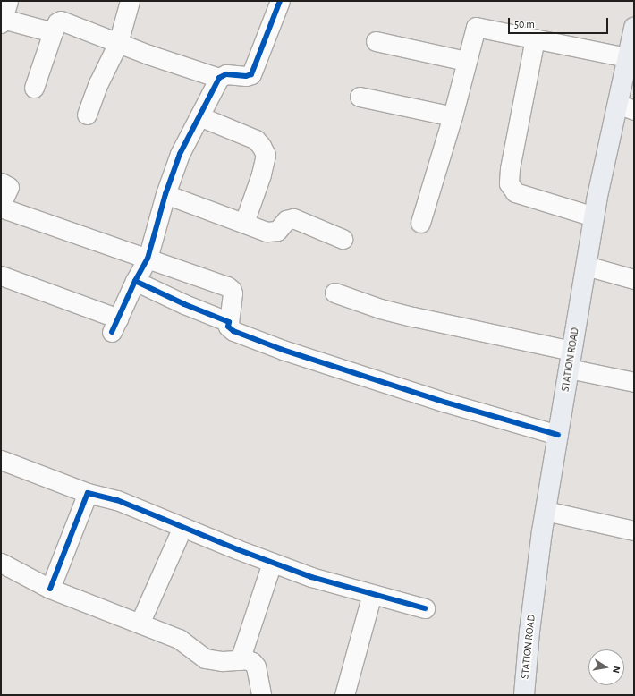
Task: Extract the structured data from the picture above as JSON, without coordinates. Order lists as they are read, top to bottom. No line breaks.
{"streets":{"main road":["STATION ROAD"]},"scale_bar":"50 m","north":"right"}
